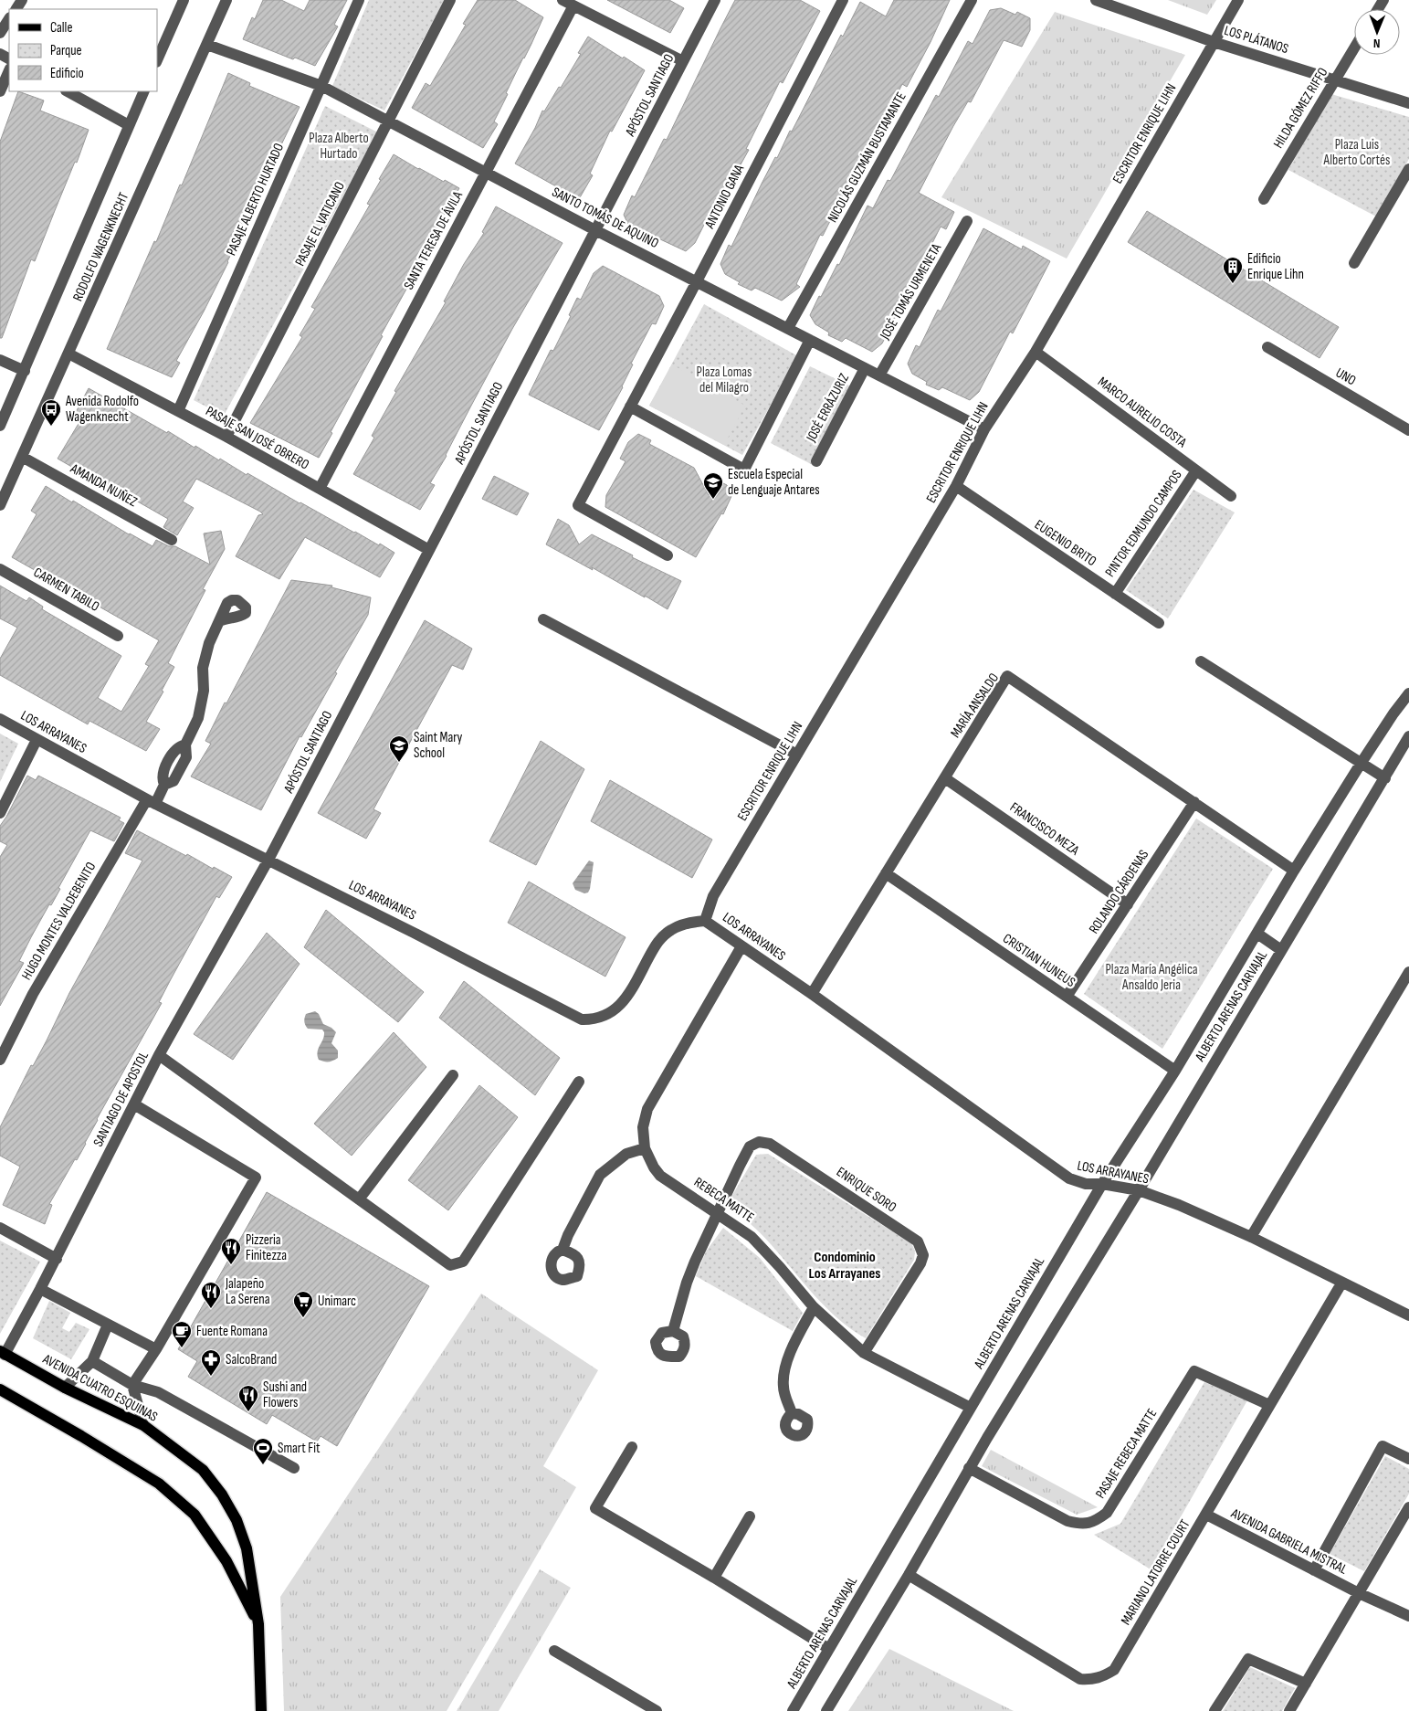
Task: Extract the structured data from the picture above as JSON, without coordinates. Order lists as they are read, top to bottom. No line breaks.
{"streets":{"main road":["AVENIDA CUATRO ESQUINAS"],"street":["LOS PLÁTANOS","APÓSTOL SANTIAGO","HILDA GÓMEZ RIFFO","ESCRITOR ENRIQUE LIHN","NICOLÁS GUZMÁN BUSTAMANTE","ANTONIO GANA","PASAJE ALBERTO HURTADO","SANTO TOMÁS DE AQUINO","PASAJE EL VATICANO","SANTA TERESA DE ÁVILA","RODOLFO WAGENKNECHT","JOSÉ TOMÁS URMENETA","UNO","JOSÉ ERRÁZURIZ","MARCO AURELIO COSTA","PASAJE SAN JOSÉ OBRERO","AMANDA NUÑEZ","PINTOR EDMUNDO CAMPOS","EUGENIO BRITO","CARMEN TABILO","MARÍA ANSALDO","LOS ARRAYANES","FRANCISCO MEZA","ROLANDO CÁRDENAS","HUGO MONTES VALDEBENITO","CRISTIAN HUNEUS","ALBERTO ARENAS CARVAJAL","SANTIAGO DE APOSTOL","ENRIQUE SORO","REBECA MATTE","PASAJE REBECA MATTE","AVENIDA GABRIELA MISTRAL","MARIANO LATORRE COURT"]},"crossings":[["LOS PLÁTANOS","HILDA GÓMEZ RIFFO"],["LOS PLÁTANOS","ESCRITOR ENRIQUE LIHN"],["APÓSTOL SANTIAGO","SANTO TOMÁS DE AQUINO"],["APÓSTOL SANTIAGO","PASAJE SAN JOSÉ OBRERO"],["APÓSTOL SANTIAGO","LOS ARRAYANES"],["APÓSTOL SANTIAGO","SANTIAGO DE APOSTOL"],["ESCRITOR ENRIQUE LIHN","SANTO TOMÁS DE AQUINO"],["ESCRITOR ENRIQUE LIHN","MARCO AURELIO COSTA"],["ESCRITOR ENRIQUE LIHN","EUGENIO BRITO"],["ESCRITOR ENRIQUE LIHN","LOS ARRAYANES"],["NICOLÁS GUZMÁN BUSTAMANTE","SANTO TOMÁS DE AQUINO"],["ANTONIO GANA","SANTO TOMÁS DE AQUINO"],["PASAJE ALBERTO HURTADO","SANTO TOMÁS DE AQUINO"],["PASAJE ALBERTO HURTADO","PASAJE SAN JOSÉ OBRERO"],["SANTO TOMÁS DE AQUINO","PASAJE EL VATICANO"],["SANTO TOMÁS DE AQUINO","SANTA TERESA DE ÁVILA"],["SANTO TOMÁS DE AQUINO","RODOLFO WAGENKNECHT"],["SANTO TOMÁS DE AQUINO","JOSÉ TOMÁS URMENETA"],["SANTO TOMÁS DE AQUINO","JOSÉ ERRÁZURIZ"],["PASAJE EL VATICANO","PASAJE SAN JOSÉ OBRERO"],["SANTA TERESA DE ÁVILA","PASAJE SAN JOSÉ OBRERO"],["RODOLFO WAGENKNECHT","PASAJE SAN JOSÉ OBRERO"],["RODOLFO WAGENKNECHT","AMANDA NUÑEZ"],["MARCO AURELIO COSTA","PINTOR EDMUNDO CAMPOS"],["PINTOR EDMUNDO CAMPOS","EUGENIO BRITO"],["MARÍA ANSALDO","LOS ARRAYANES"],["MARÍA ANSALDO","FRANCISCO MEZA"],["MARÍA ANSALDO","ROLANDO CÁRDENAS"],["MARÍA ANSALDO","CRISTIAN HUNEUS"],["MARÍA ANSALDO","ALBERTO ARENAS CARVAJAL"],["LOS ARRAYANES","HUGO MONTES VALDEBENITO"],["LOS ARRAYANES","ALBERTO ARENAS CARVAJAL"],["LOS ARRAYANES","SANTIAGO DE APOSTOL"],["LOS ARRAYANES","REBECA MATTE"],["LOS ARRAYANES","MARIANO LATORRE COURT"],["FRANCISCO MEZA","ROLANDO CÁRDENAS"],["ROLANDO CÁRDENAS","CRISTIAN HUNEUS"],["CRISTIAN HUNEUS","ALBERTO ARENAS CARVAJAL"],["ALBERTO ARENAS CARVAJAL","REBECA MATTE"],["ALBERTO ARENAS CARVAJAL","PASAJE REBECA MATTE"],["ALBERTO ARENAS CARVAJAL","MARIANO LATORRE COURT"],["SANTIAGO DE APOSTOL","AVENIDA CUATRO ESQUINAS"],["ENRIQUE SORO","REBECA MATTE"],["PASAJE REBECA MATTE","MARIANO LATORRE COURT"],["AVENIDA GABRIELA MISTRAL","MARIANO LATORRE COURT"]],"districts":["Condominio Los Arrayanes"],"parks":["Plaza Alberto Hurtado","Plaza Luis Alberto Cortés","Plaza Lomas del Milagro","Plaza María Angélica Ansaldo Jeria"],"places":{"building":["Edificio Enrique Lihn"],"bus stop":["Avenida Rodolfo Wagenknecht"],"school or university":["Escuela Especial de Lenguaje Antares","Saint Mary School"],"restaurant":["Pizzeria Finitezza","Jalapeño La Serena","Sushi and Flowers"],"supermarket":["Unimarc"],"cafe":["Fuente Romana"],"pharmacy":["SalcoBrand"],"sports":["Smart Fit"]},"legend":["Calle","Parque","Edificio"],"north":"bottom"}
